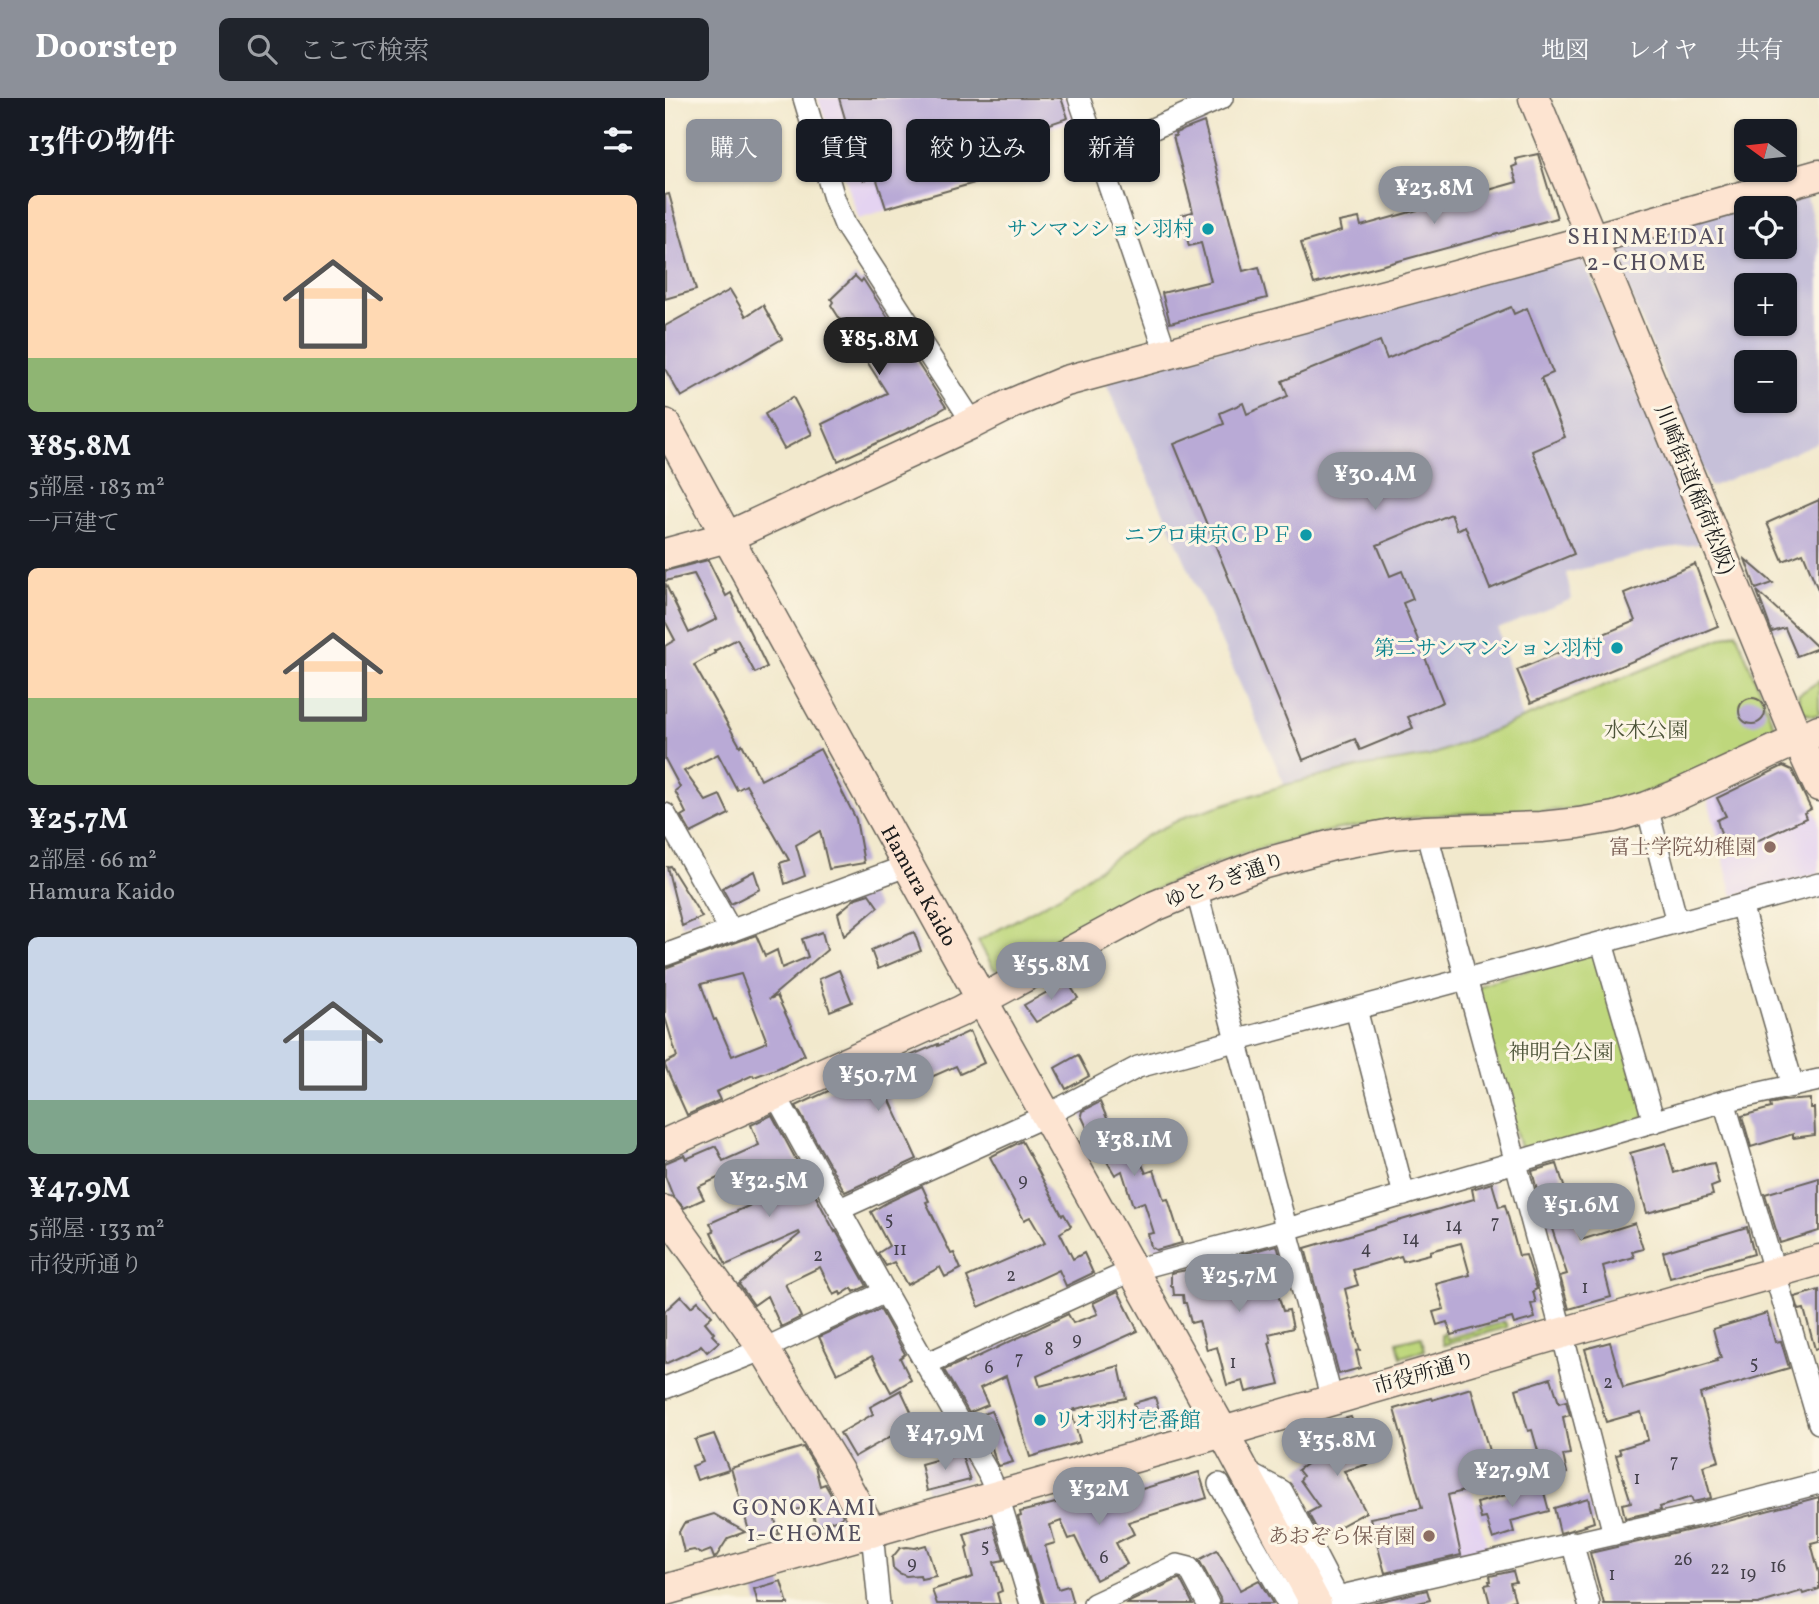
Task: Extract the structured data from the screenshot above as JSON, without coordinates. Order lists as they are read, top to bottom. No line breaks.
{"streets":{"street":["川崎街道(稲荷松阪)","ゆとろぎ通り","Hamura Kaido","市役所通り"]},"crossings":[["川崎街道(稲荷松阪)","ゆとろぎ通り"],["ゆとろぎ通り","Hamura Kaido"],["Hamura Kaido","市役所通り"]],"districts":["SHINMEIDAI 2-CHOME","GONOKAMI 1-CHOME"],"parks":["水木公園","神明台公園"],"places":["サンマンション羽村","ニプロ東京ＣＰＦ","第二サンマンション羽村","富士学院幼稚園","リオ羽村壱番館","あおぞら保育園"],"house_numbers":["9","5","7","14","14","4","11","2","2","1","9","8","7","1","5","6","2","7","1","5","6","26","9","16","22","19","1"],"north":"left","page":{"header":"Doorstep","search":"ここで検索","nav":["地図","レイヤ","共有"],"heading":"13件の物件","map_buttons":["+","−"],"chip":["購入","賃貸","絞り込み","新着"],"price":["¥23.8M","¥85.8M","¥30.4M","¥55.8M","¥50.7M","¥38.1M","¥32.5M","¥51.6M","¥25.7M","¥47.9M","¥35.8M","¥27.9M","¥32M"],"list":[{"name":"¥85.8M","note":"5部屋 · 183 m² · 一戸建て"},{"name":"¥25.7M","note":"2部屋 · 66 m² · Hamura Kaido"},{"name":"¥47.9M","note":"5部屋 · 133 m² · 市役所通り"}]}}
